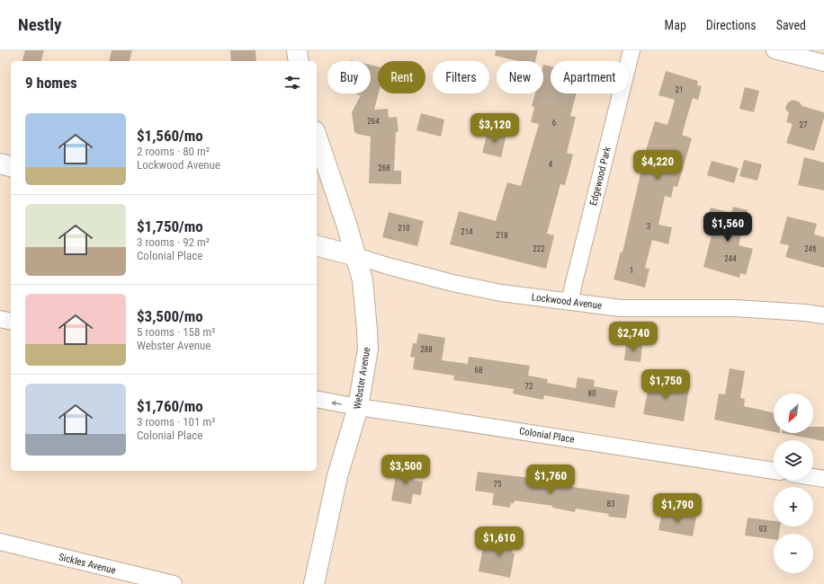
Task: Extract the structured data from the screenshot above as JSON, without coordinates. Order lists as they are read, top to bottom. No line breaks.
{"streets":{"street":["Edgewood Park","Lockwood Avenue","Webster Avenue","Colonial Place","Sickles Avenue"]},"crossings":[["Edgewood Park","Lockwood Avenue"],["Lockwood Avenue","Webster Avenue"],["Webster Avenue","Colonial Place"]],"house_numbers":["21","264","6","27","4","268","3","210","214","218","222","246","244","1","288","68","72","80","75","83","93"],"north":"bottom left","page":{"header":"Nestly","nav":["Map","Directions","Saved"],"chip":["Buy","Rent","Filters","New","Apartment"],"heading":"9 homes","list":[{"name":"$1,560/mo","note":"2 rooms · 80 m² · Lockwood Avenue"},{"name":"$1,750/mo","note":"3 rooms · 92 m² · Colonial Place"},{"name":"$3,500/mo","note":"5 rooms · 158 m² · Webster Avenue"},{"name":"$1,760/mo","note":"3 rooms · 101 m² · Colonial Place"}],"price":["$3,120","$4,220","$1,560","$2,740","$1,750","$3,500","$1,760","$1,790","$1,610"],"map_buttons":["+","−"]}}
